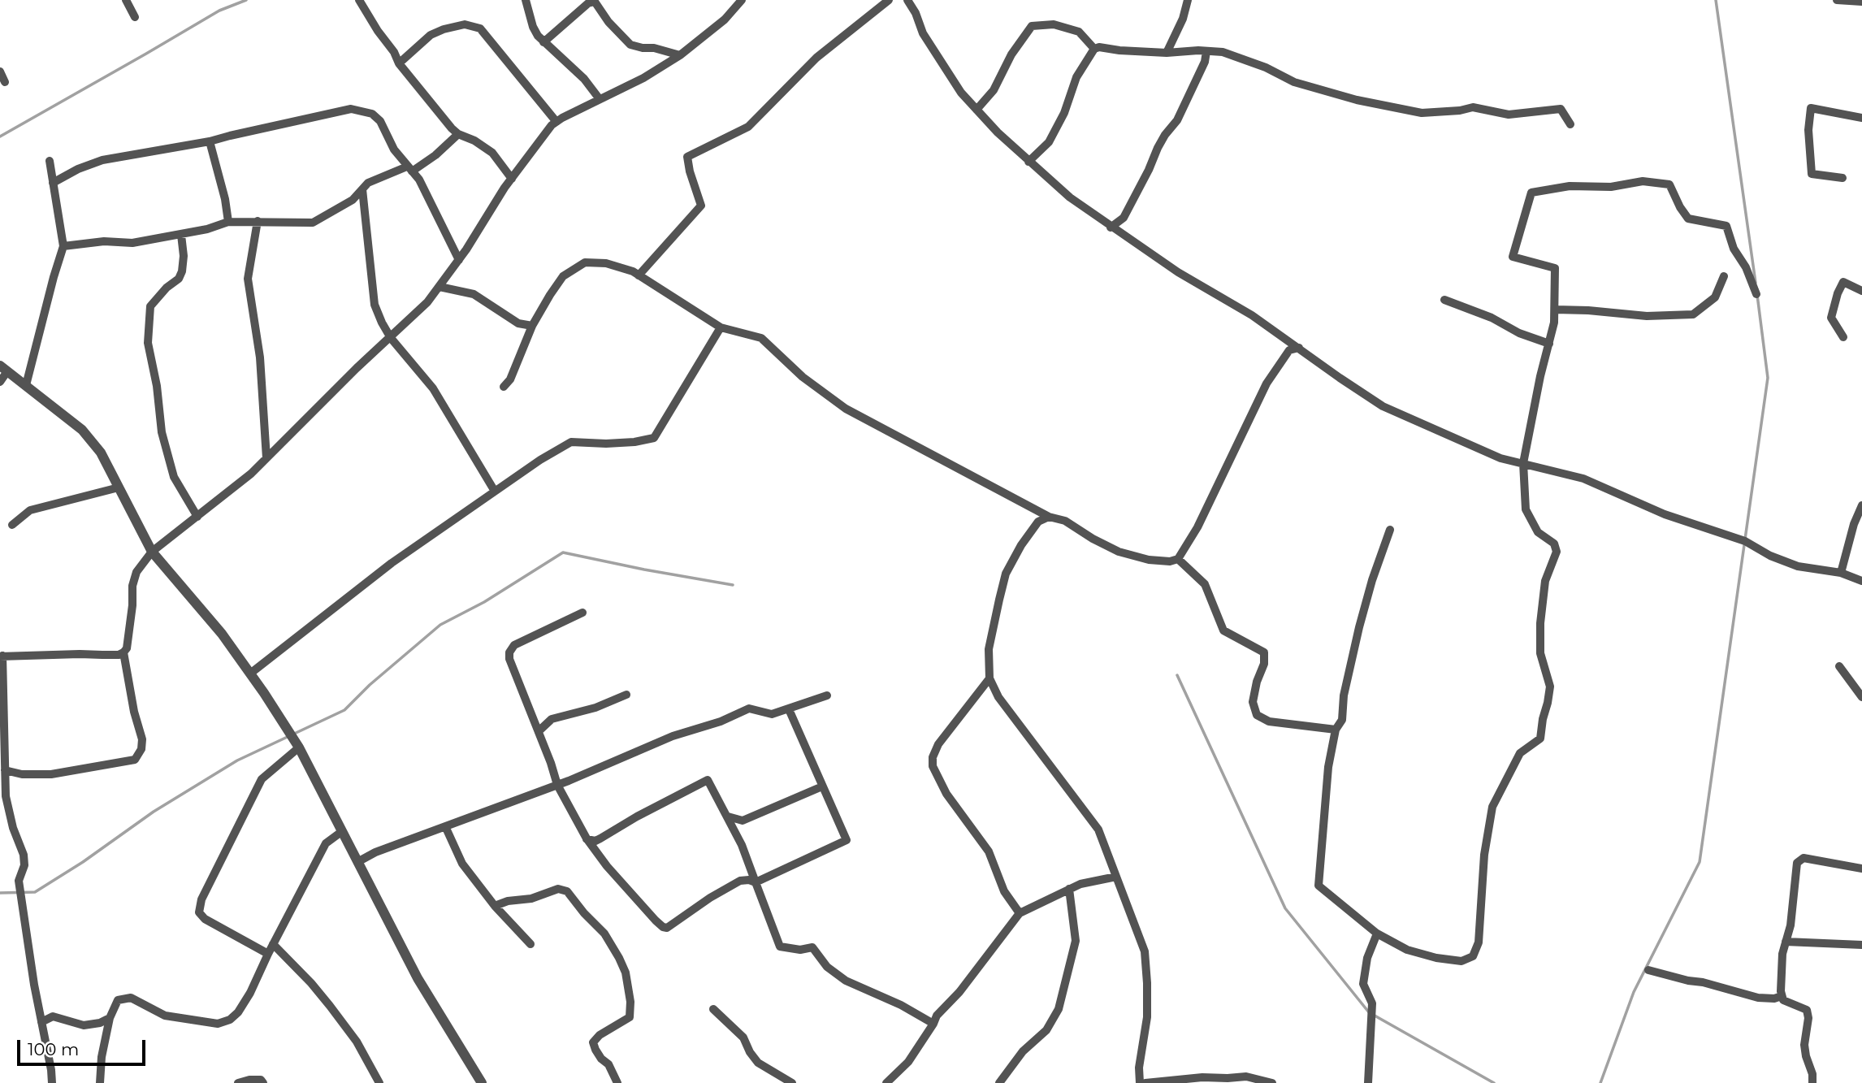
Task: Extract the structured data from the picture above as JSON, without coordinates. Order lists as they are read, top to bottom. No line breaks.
{"scale_bar":"100 m"}
